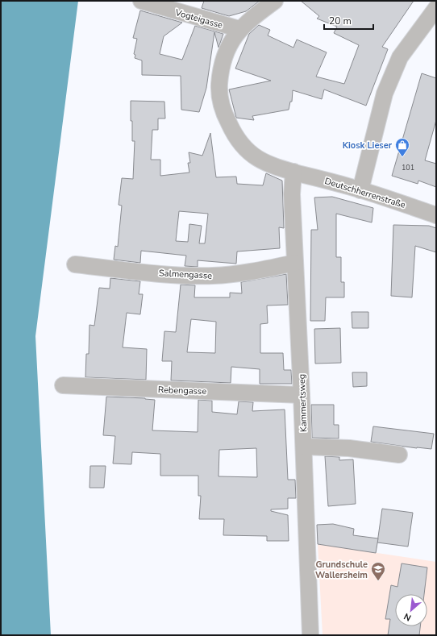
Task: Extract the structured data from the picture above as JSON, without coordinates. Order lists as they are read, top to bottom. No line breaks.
{"streets":{"street":["Vogteigasse","Deutschherrenstraße","Salmengasse","Rebengasse","Kammertsweg"]},"crossings":[["Vogteigasse","Deutschherrenstraße"],["Deutschherrenstraße","Kammertsweg"],["Salmengasse","Kammertsweg"],["Rebengasse","Kammertsweg"]],"places":{"shop":["Kiosk Lieser"],"school or university":["Grundschule Wallersheim"]},"house_numbers":["101"],"scale_bar":"20 m","north":"bottom left"}
